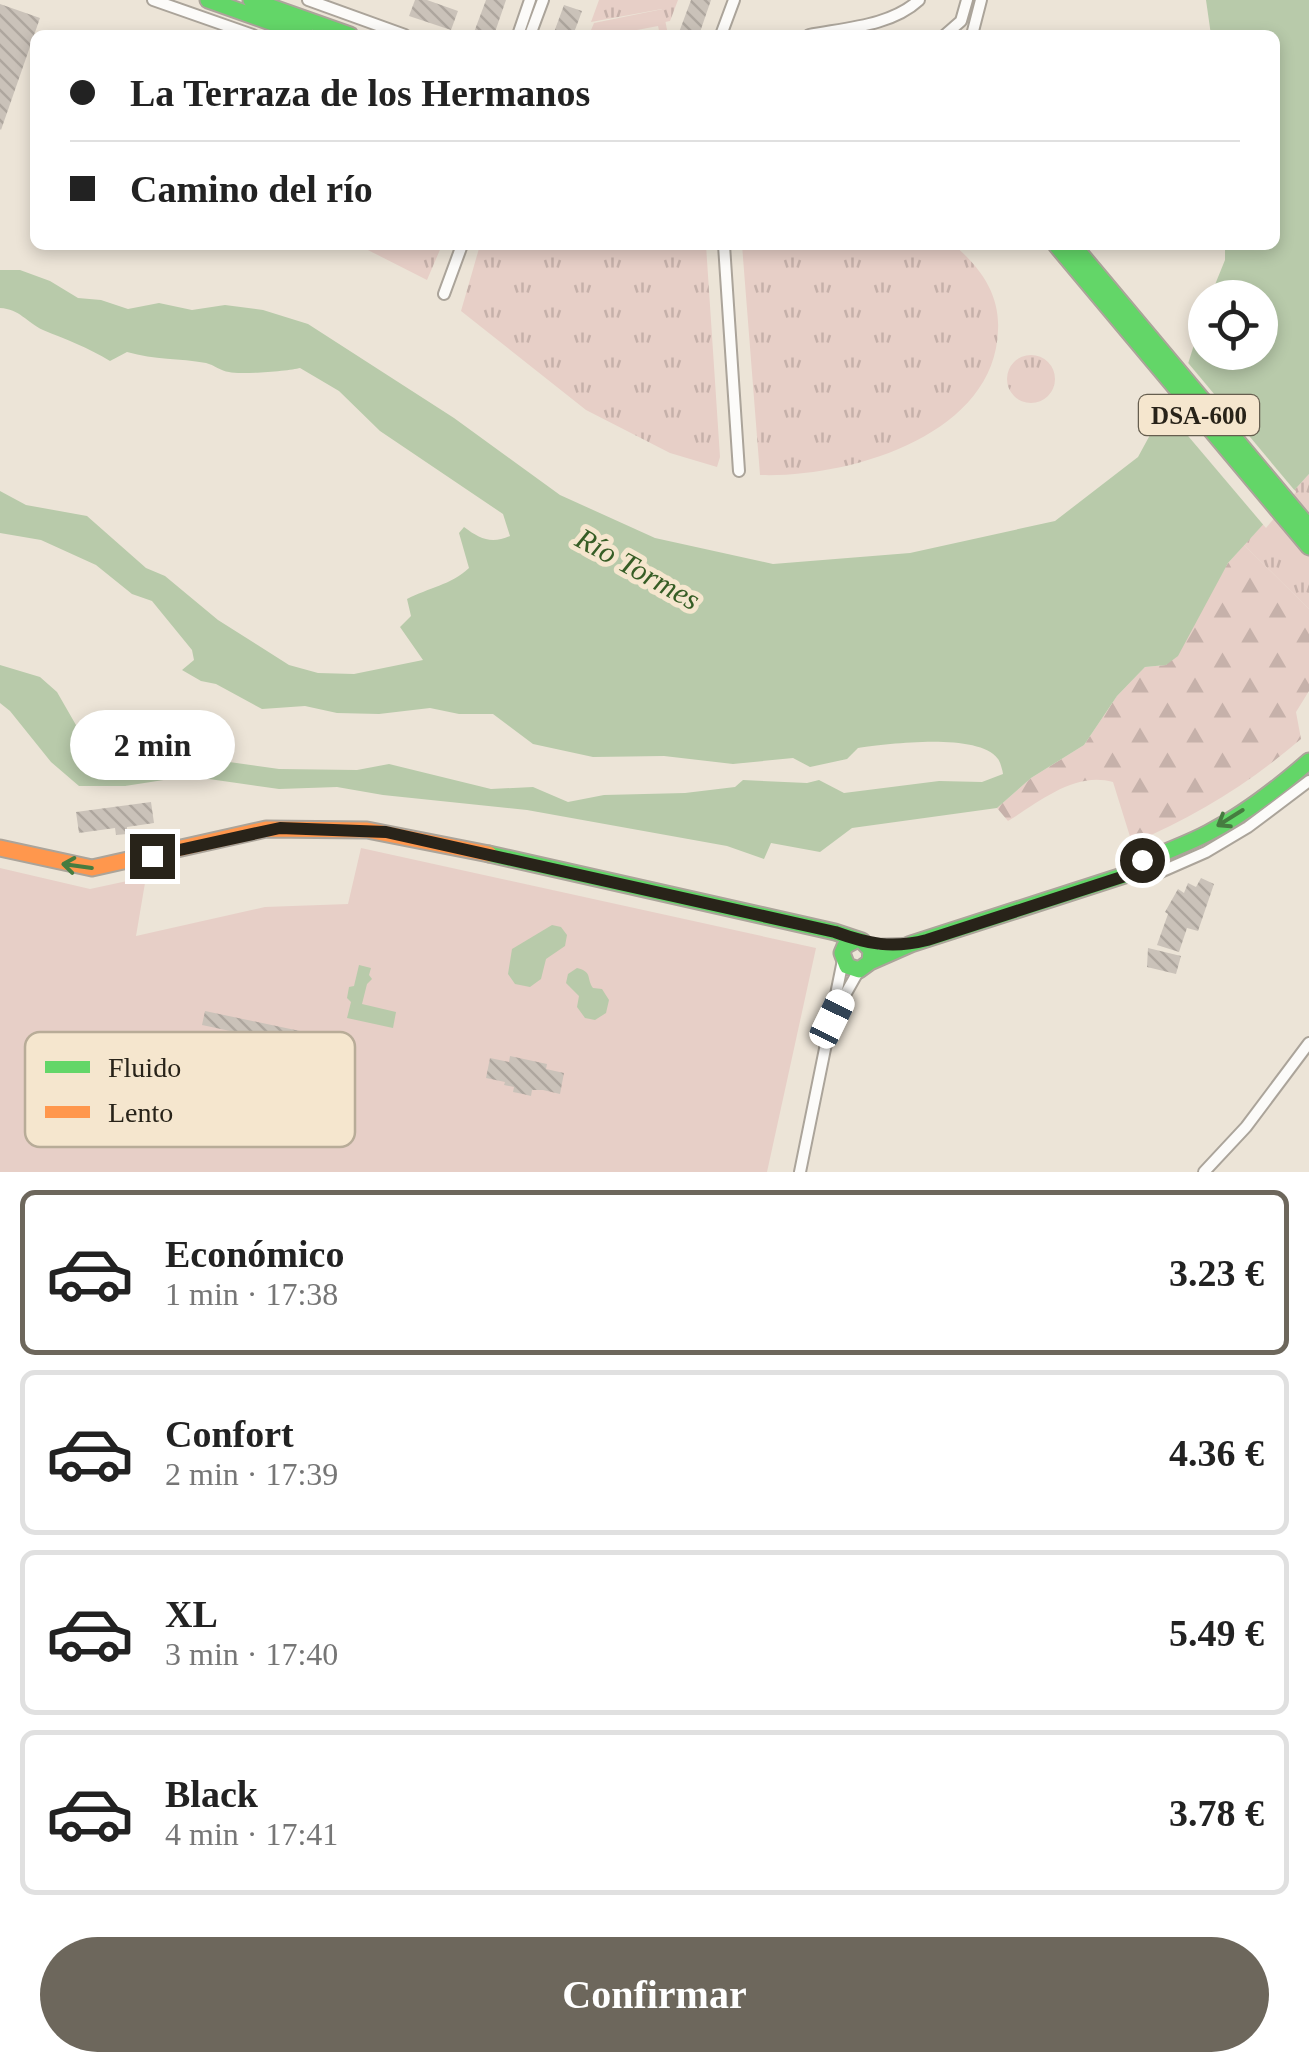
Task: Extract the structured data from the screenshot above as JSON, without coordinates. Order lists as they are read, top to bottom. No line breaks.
{"streets":{"street":["DSA-600"]},"water":["Río Tormes"],"legend":["Fluido","Lento"],"page":{"banner":["La Terraza de los Hermanos","Camino del río"],"bubble":"2 min","list":[{"name":"Económico","note":"1 min · 17:38","value":"3.23 €"},{"name":"Confort","note":"2 min · 17:39","value":"4.36 €"},{"name":"XL","note":"3 min · 17:40","value":"5.49 €"},{"name":"Black","note":"4 min · 17:41","value":"3.78 €"}],"buttons":"Confirmar"}}
